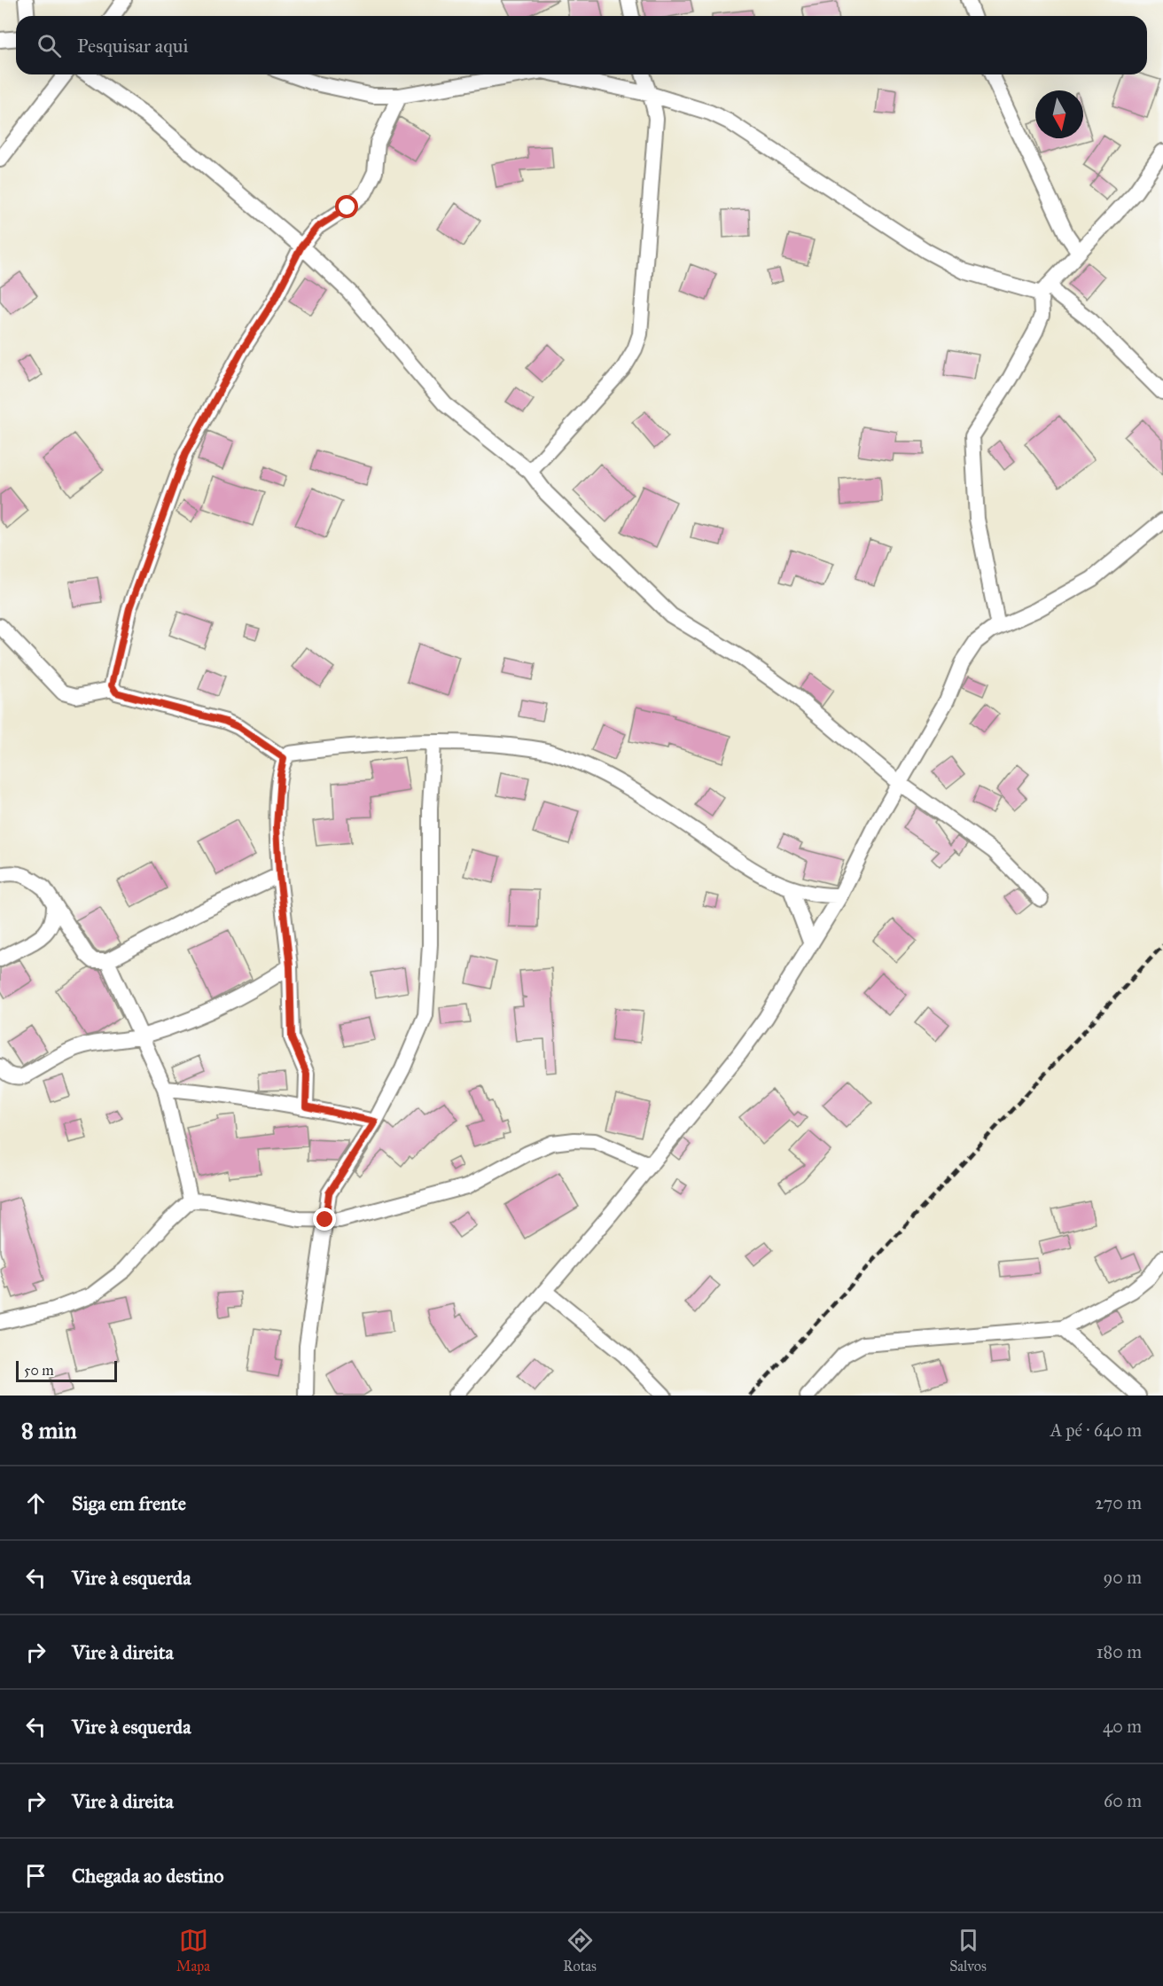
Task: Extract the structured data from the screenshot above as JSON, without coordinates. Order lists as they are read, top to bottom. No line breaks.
{"scale_bar":"50 m","north":"bottom","page":{"search":"Pesquisar aqui","scale":"50 m","heading":["8 min","A pé · 640 m"],"list":[["Siga em frente","270 m"],["Vire à esquerda","90 m"],["Vire à direita","180 m"],["Vire à esquerda","40 m"],["Vire à direita","60 m"],"Chegada ao destino"],"nav":["Mapa","Rotas","Salvos"]}}
